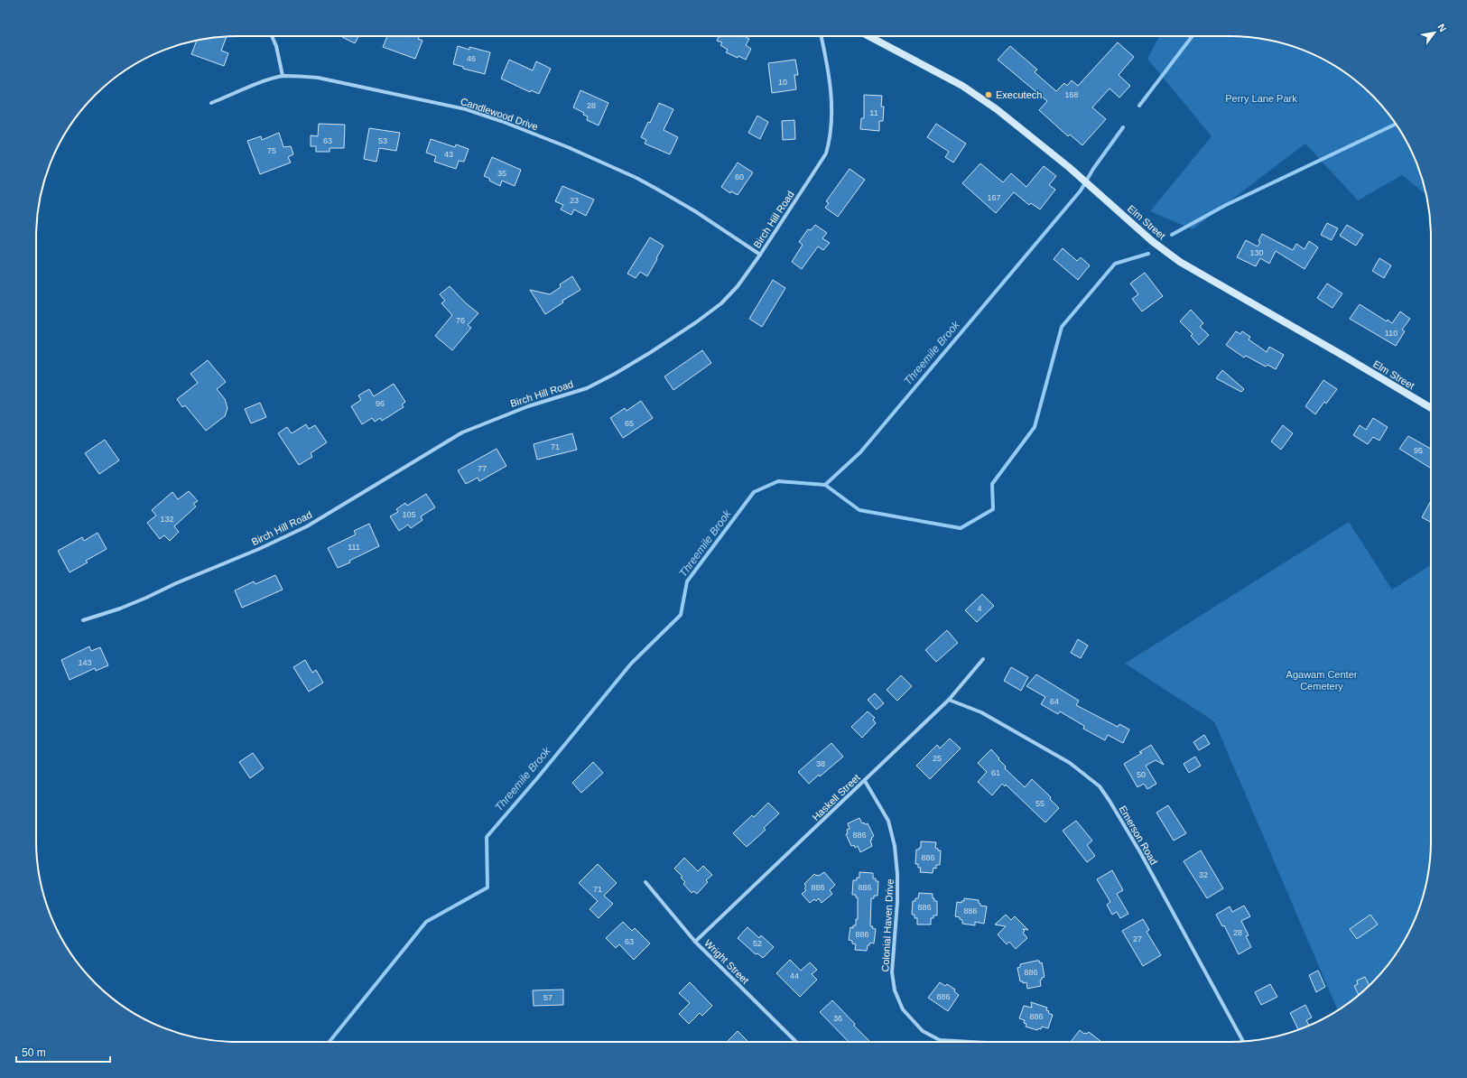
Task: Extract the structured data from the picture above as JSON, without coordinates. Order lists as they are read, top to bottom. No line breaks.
{"streets":{"street":["Candlewood Drive","Birch Hill Road","Elm Street","Haskell Street","Emerson Road","Colonial Haven Drive","Wright Street"]},"crossings":[["Candlewood Drive","Birch Hill Road"],["Haskell Street","Emerson Road"],["Haskell Street","Colonial Haven Drive"],["Haskell Street","Wright Street"]],"water":["Threemile Brook"],"parks":["Perry Lane Park","Agawam Center Cemetery"],"places":["Executech"],"house_numbers":["46","10","168","28","11","63","53","75","43","35","60","167","23","130","76","110","96","65","71","95","77","105","132","111","4","143","64","25","38","61","50","55","886","886","32","886","886","71","886","886","28","886","27","63","52","886","44","886","57","886","36"],"scale_bar":"50 m","north":"top right"}
